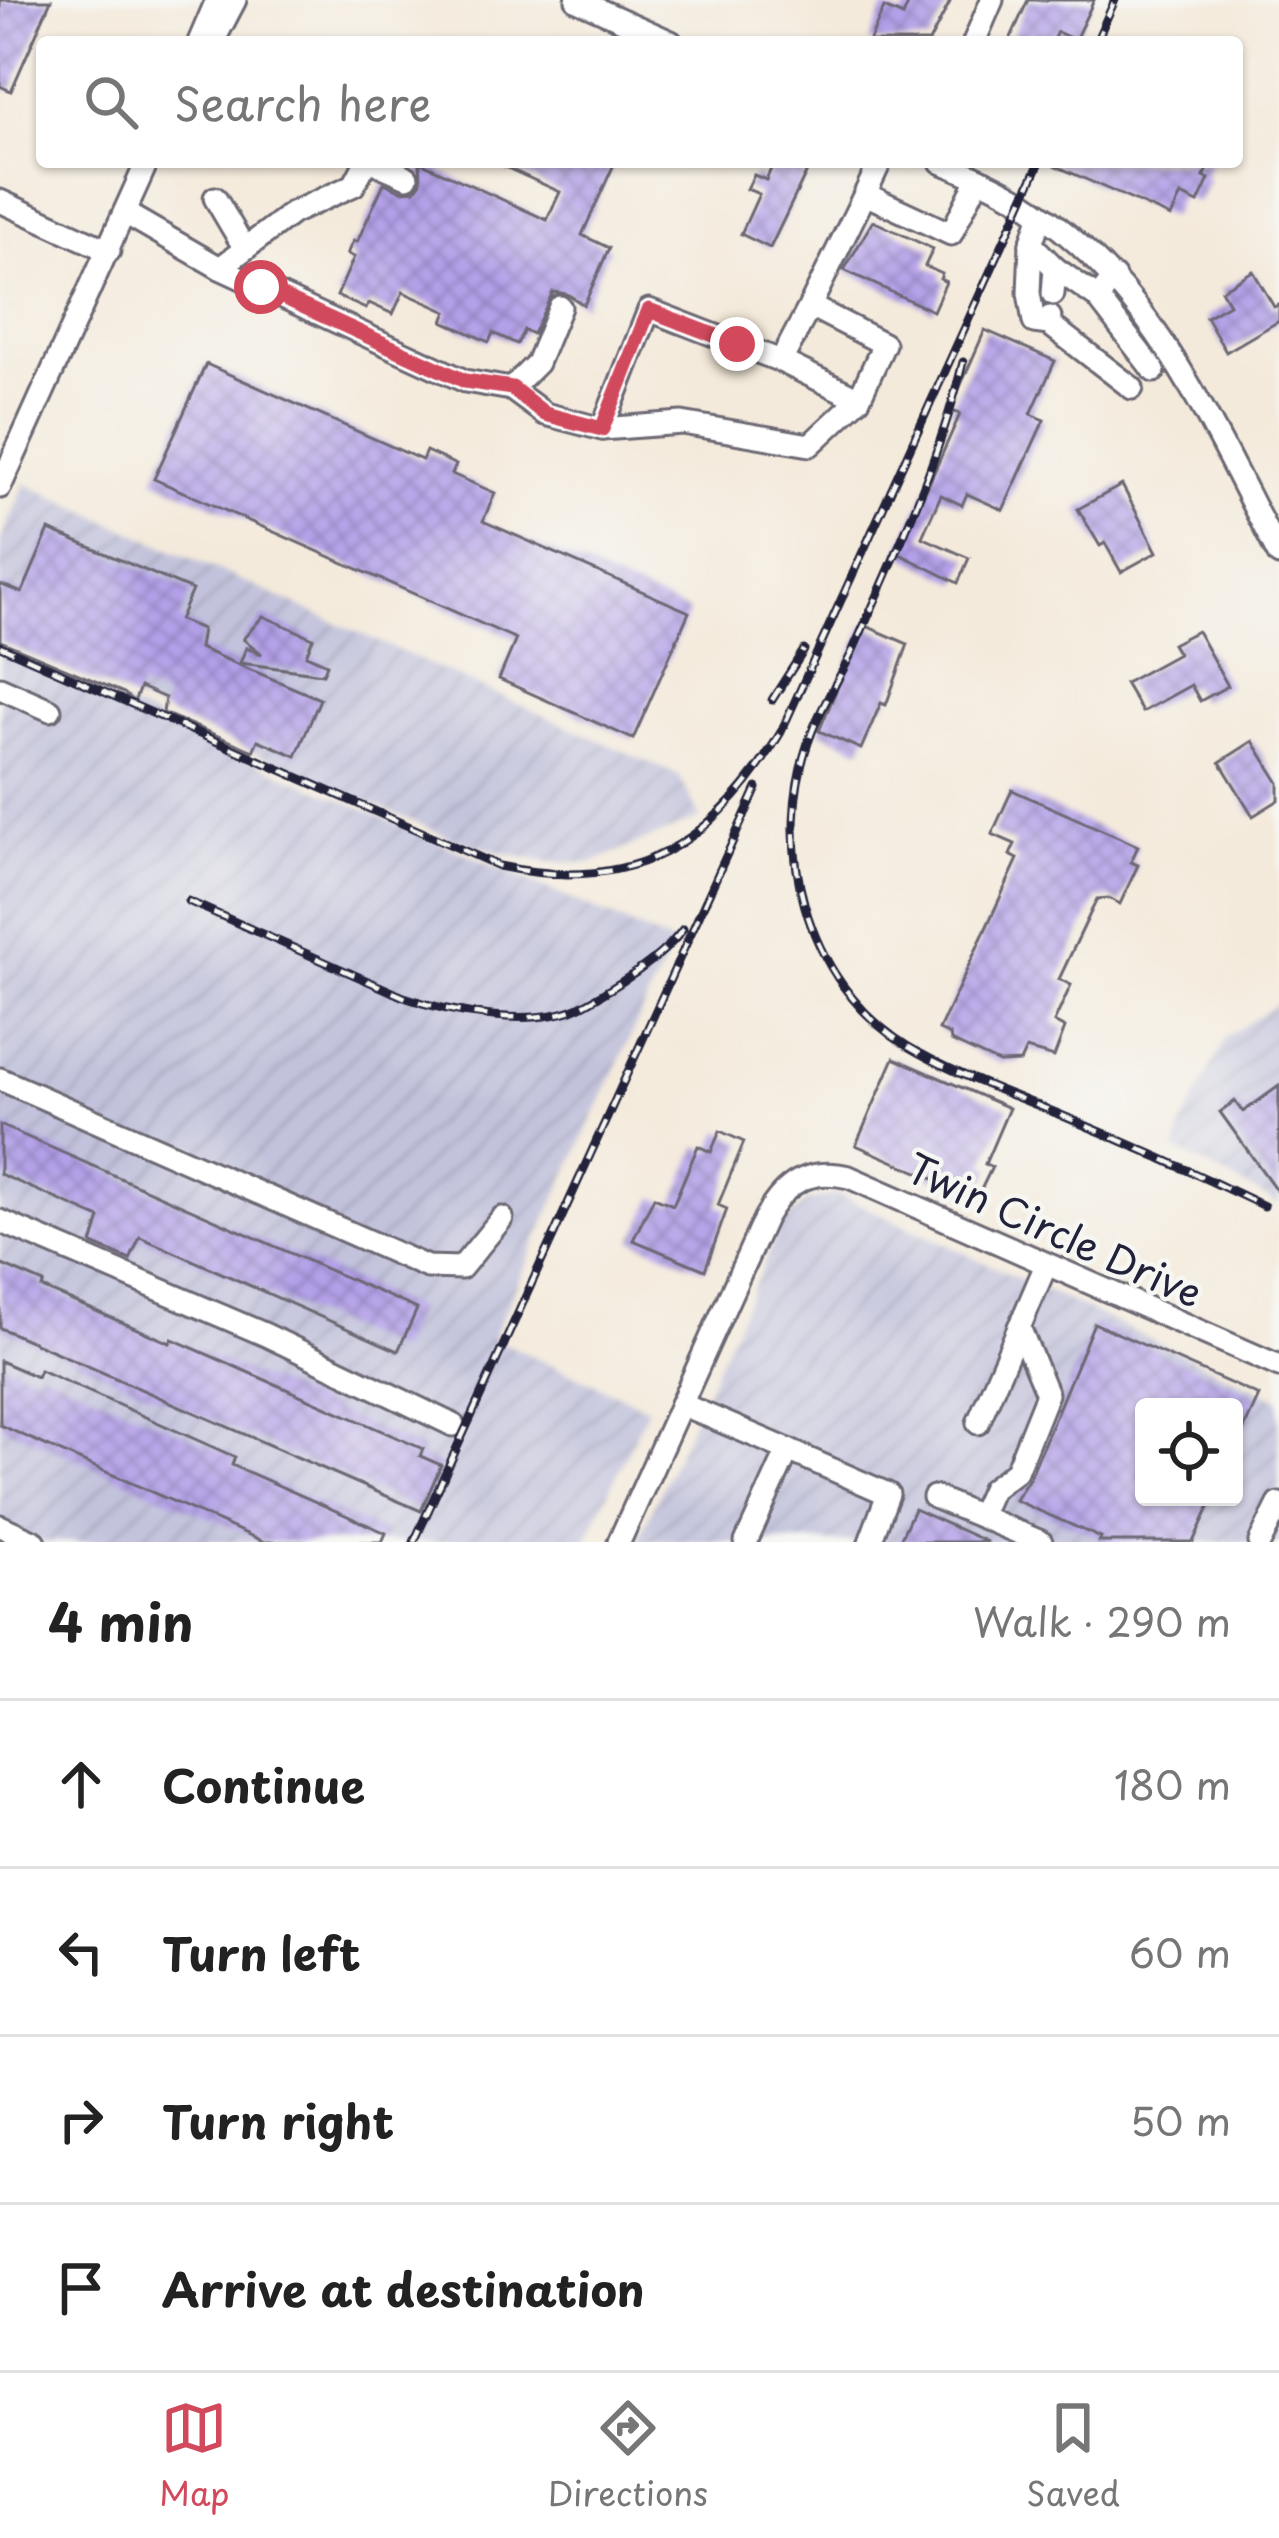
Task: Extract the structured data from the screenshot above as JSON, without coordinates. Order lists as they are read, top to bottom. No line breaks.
{"streets":{"street":["Twin Circle Drive"]},"page":{"search":"Search here","heading":["4 min","Walk · 290 m"],"list":[["Continue","180 m"],["Turn left","60 m"],["Turn right","50 m"],"Arrive at destination"],"nav":["Map","Directions","Saved"]}}
